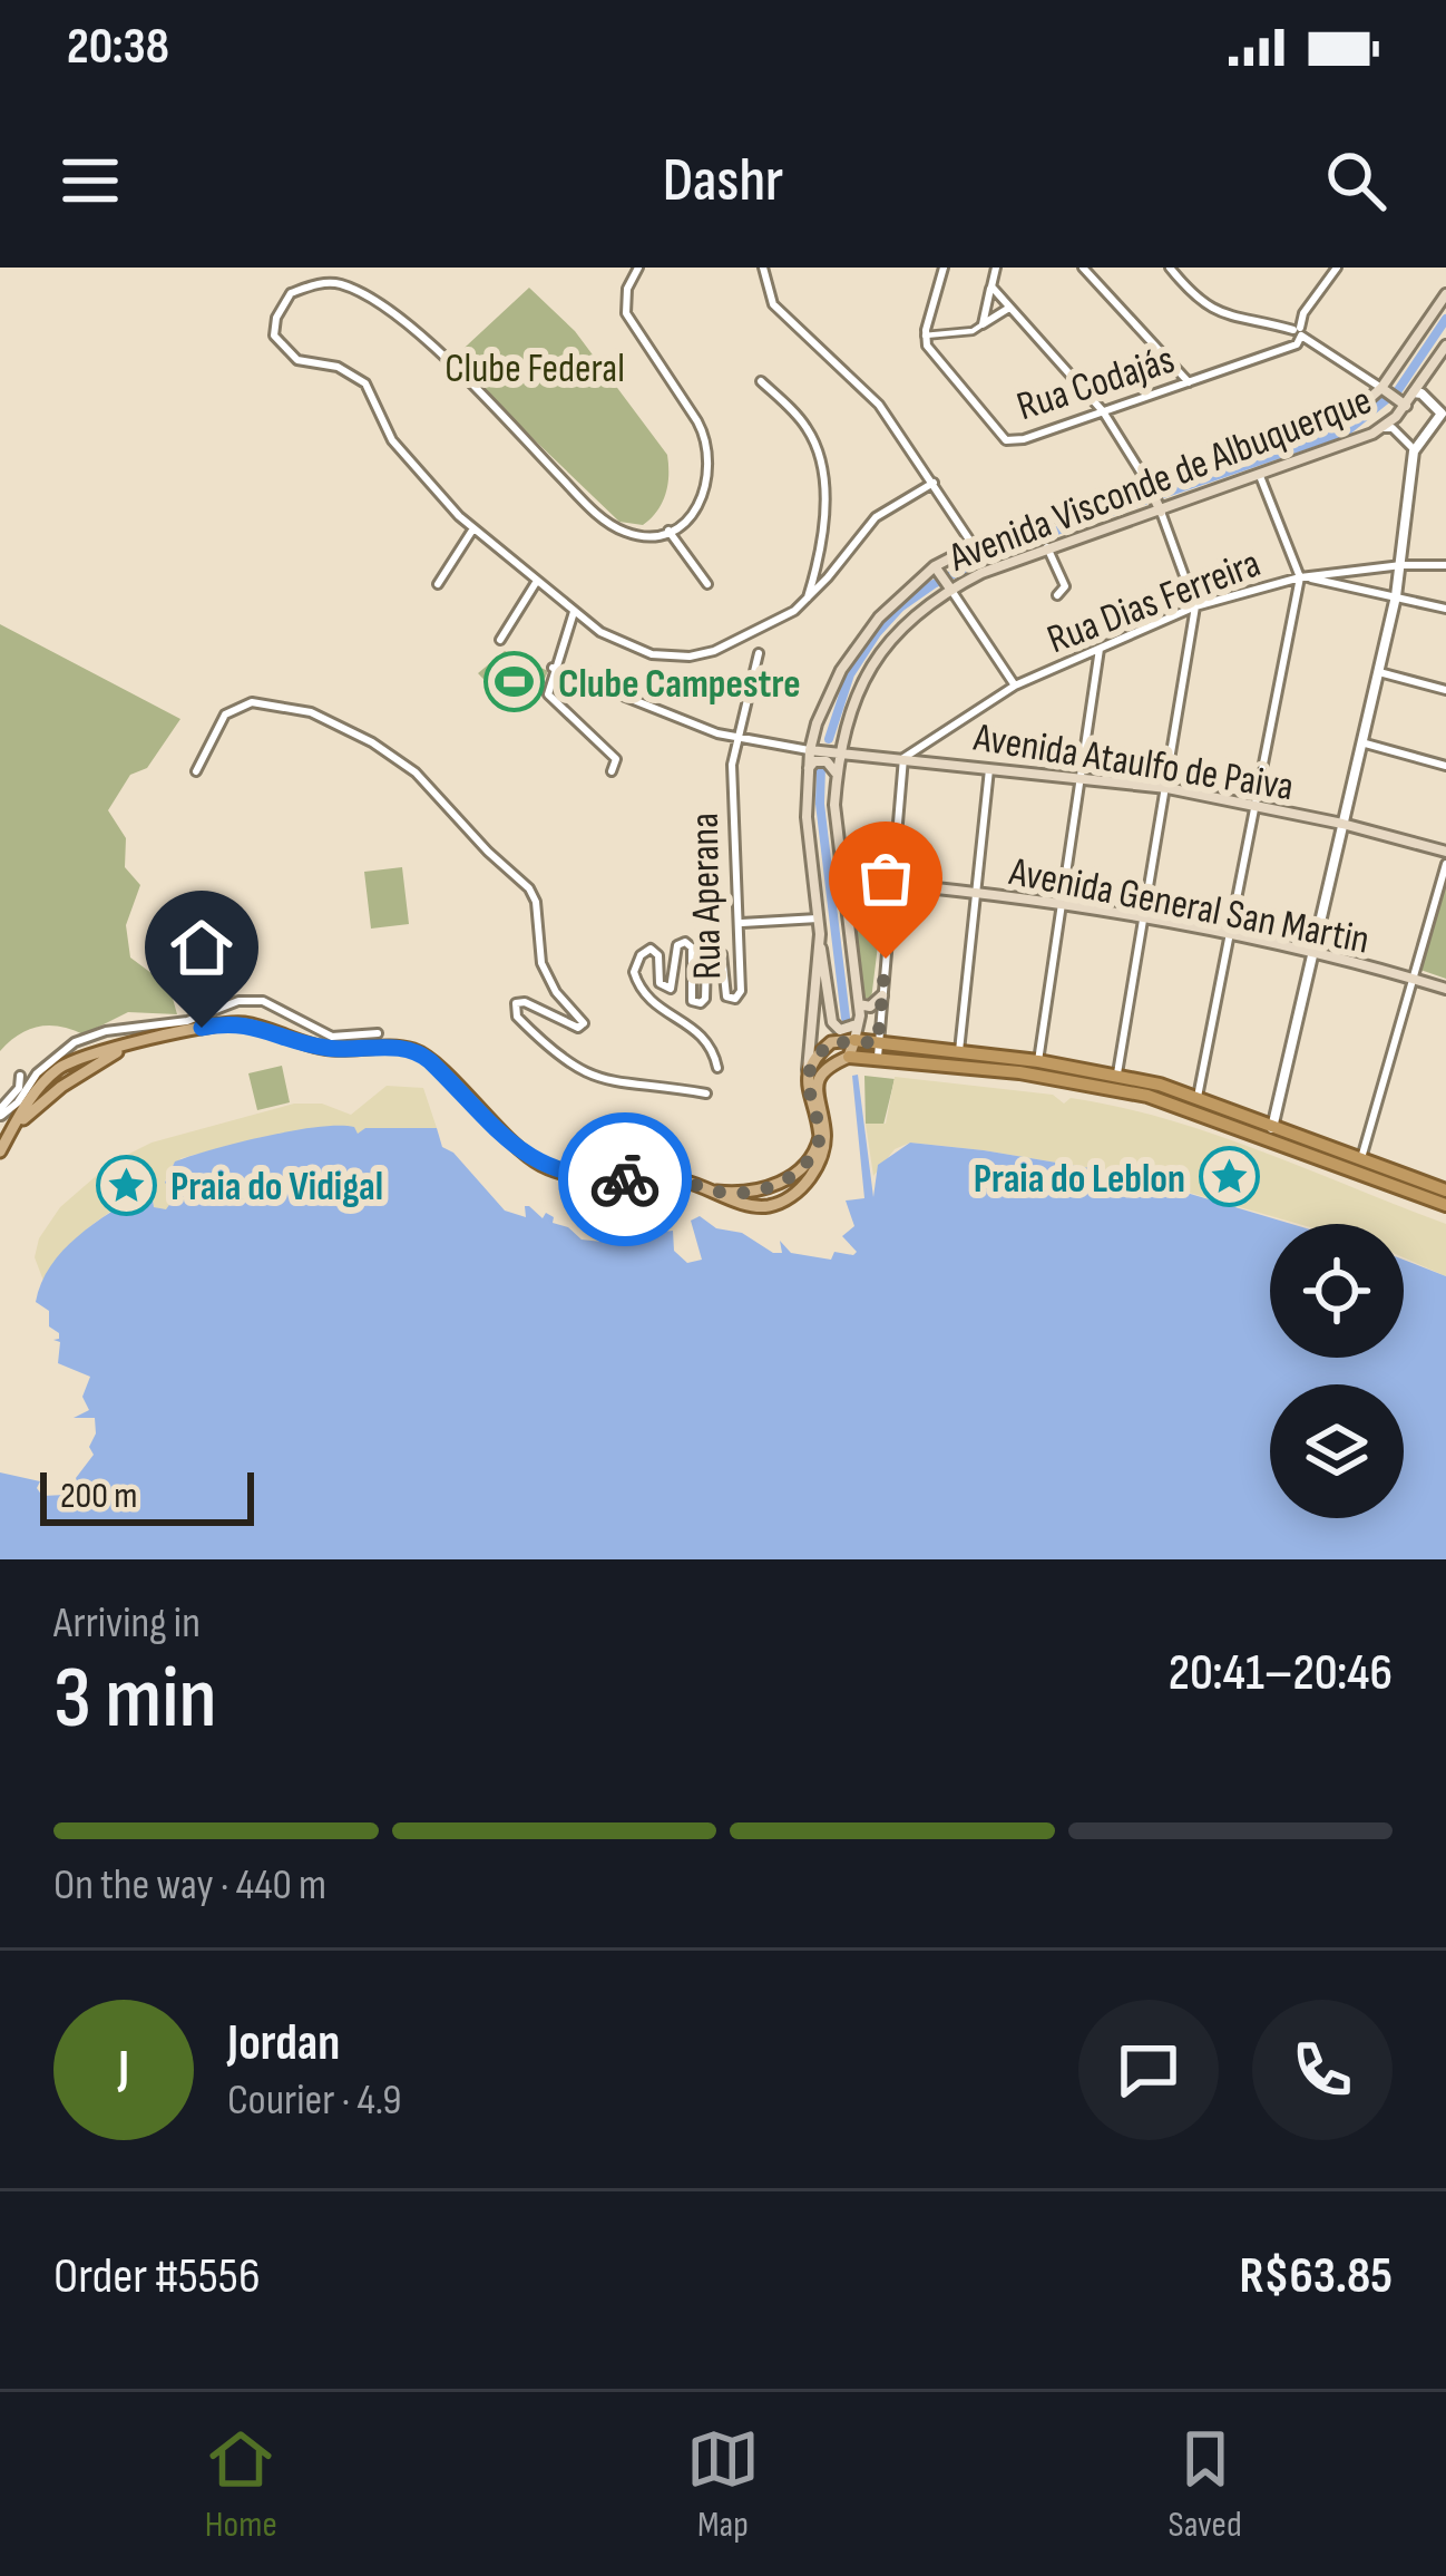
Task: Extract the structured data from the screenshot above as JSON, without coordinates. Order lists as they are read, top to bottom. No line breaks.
{"streets":{"main road":["Avenida Visconde de Albuquerque","Avenida Ataulfo de Paiva","Avenida General San Martin"],"street":["Rua Codajás","Rua Dias Ferreira","Rua Aperana"]},"crossings":[["Avenida Visconde de Albuquerque","Avenida Ataulfo de Paiva"],["Avenida Visconde de Albuquerque","Avenida General San Martin"],["Rua Dias Ferreira","Avenida Ataulfo de Paiva"]],"parks":["Clube Federal"],"places":{"sports":["Clube Campestre"],"place":["Praia do Leblon","Praia do Vidigal"]},"scale_bar":"200 m","page":{"status":"20:38","header":"Dashr","scale":"200 m","heading":["3 min","Arriving in","20:41–20:46"],"panel":["Jordan","Courier · 4.9","Order #5556","R$63.85"],"bar":"On the way · 440 m","round":"J","tabs":["Home","Map","Saved"]}}
